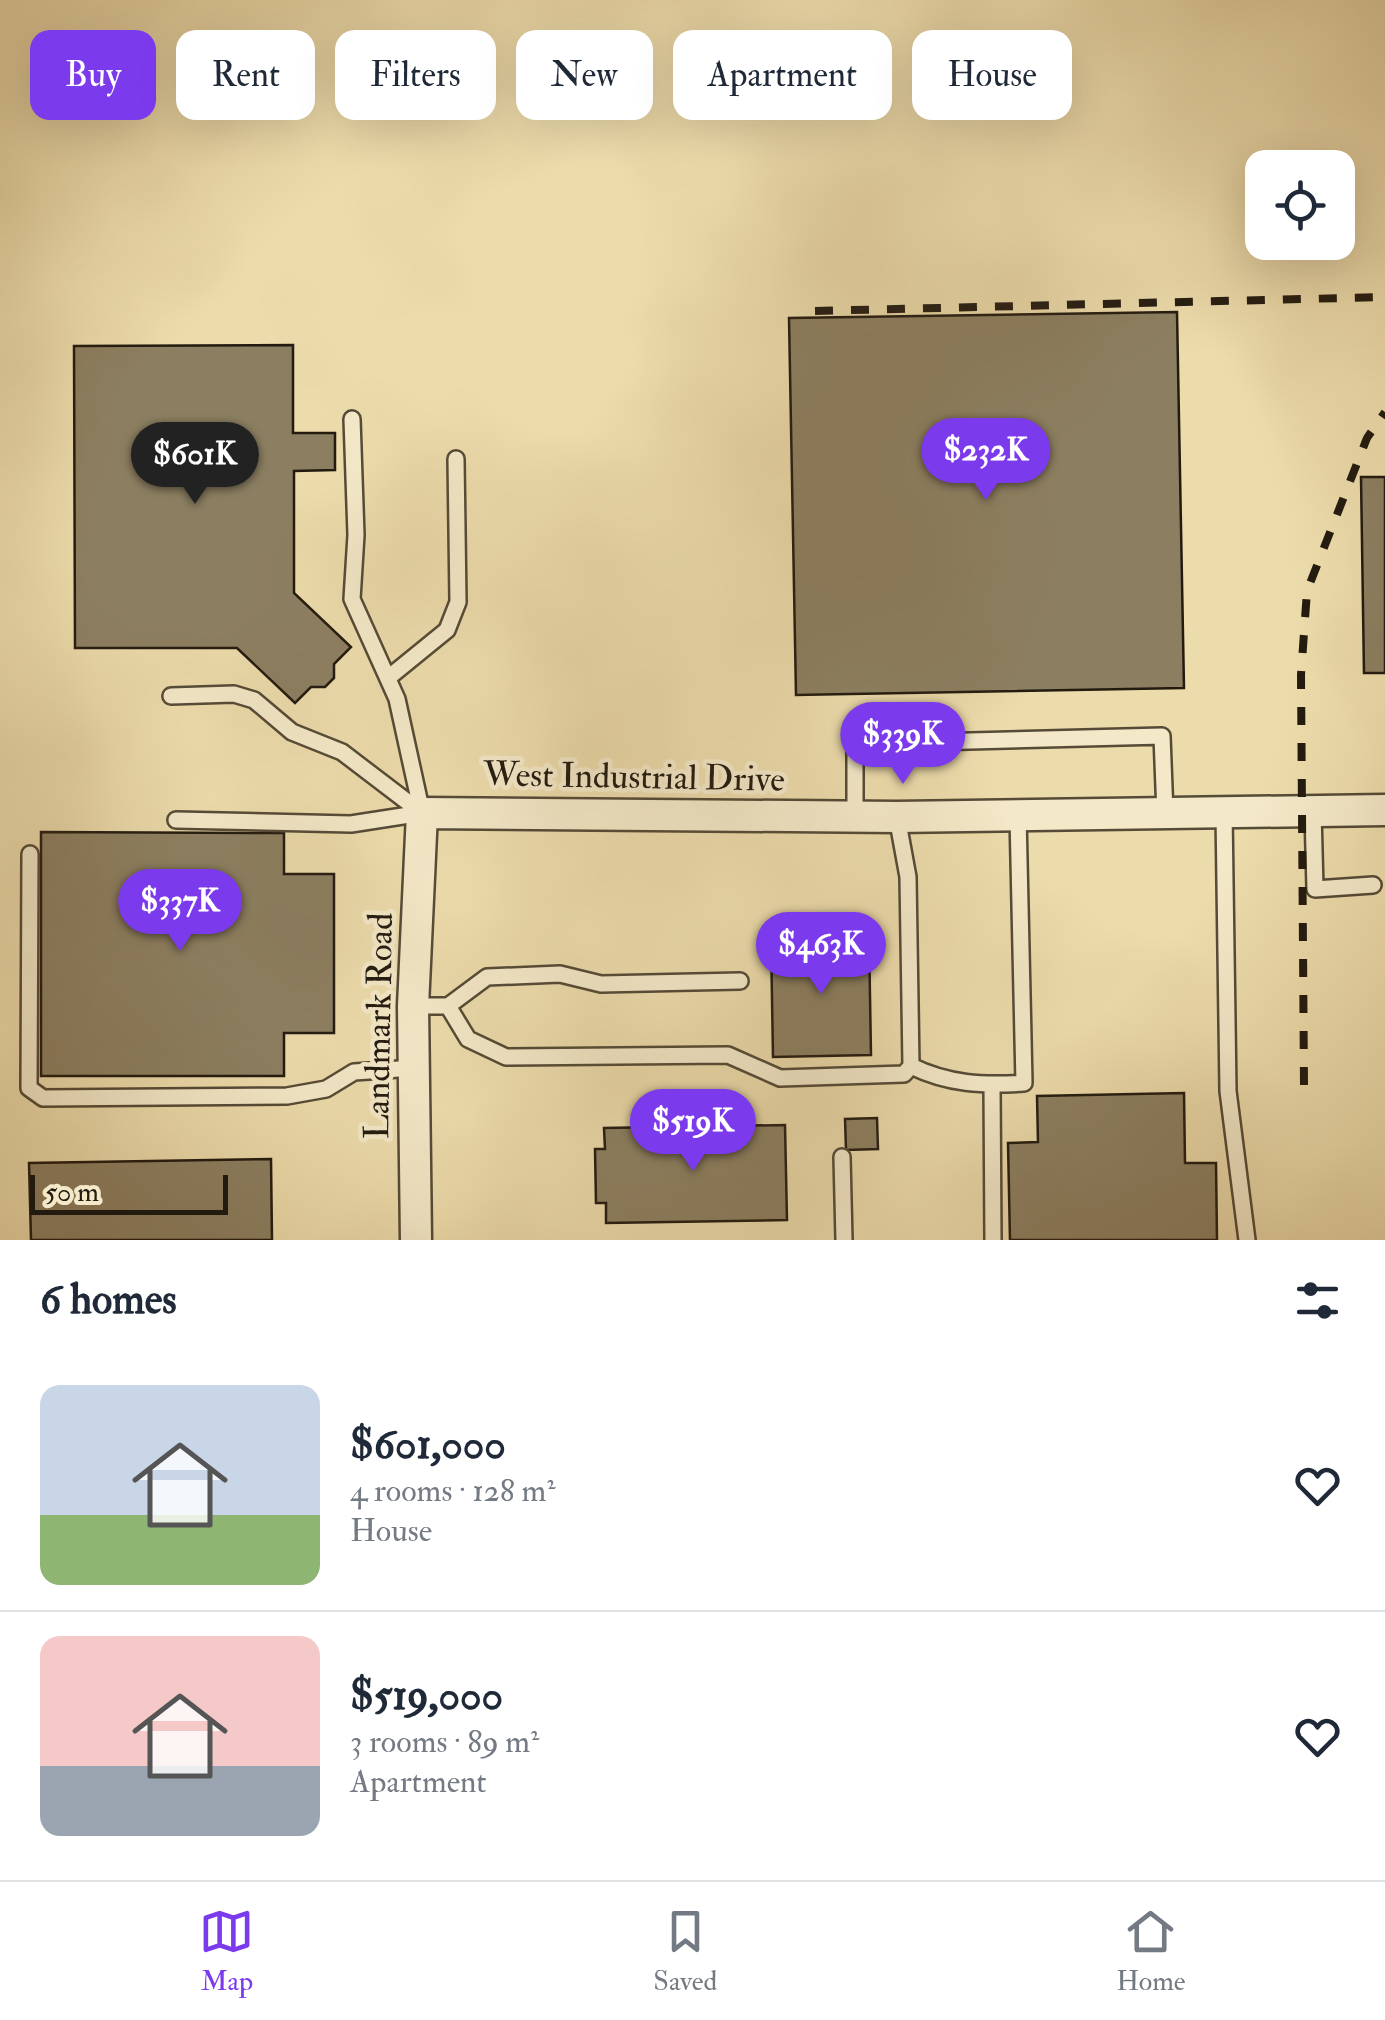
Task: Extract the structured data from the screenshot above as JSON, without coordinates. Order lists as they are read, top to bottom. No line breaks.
{"streets":{"street":["West Industrial Drive","Landmark Road"]},"crossings":[["West Industrial Drive","Landmark Road"]],"scale_bar":"50 m","page":{"chip":["Buy","Rent","Filters","New","Apartment","House"],"price":["$232K","$601K","$339K","$337K","$463K","$519K"],"scale":"50 m","heading":"6 homes","list":[{"name":"$601,000","note":"4 rooms · 128 m² · House"},{"name":"$519,000","note":"3 rooms · 89 m² · Apartment"}],"tabs":["Map","Saved","Home"]}}
